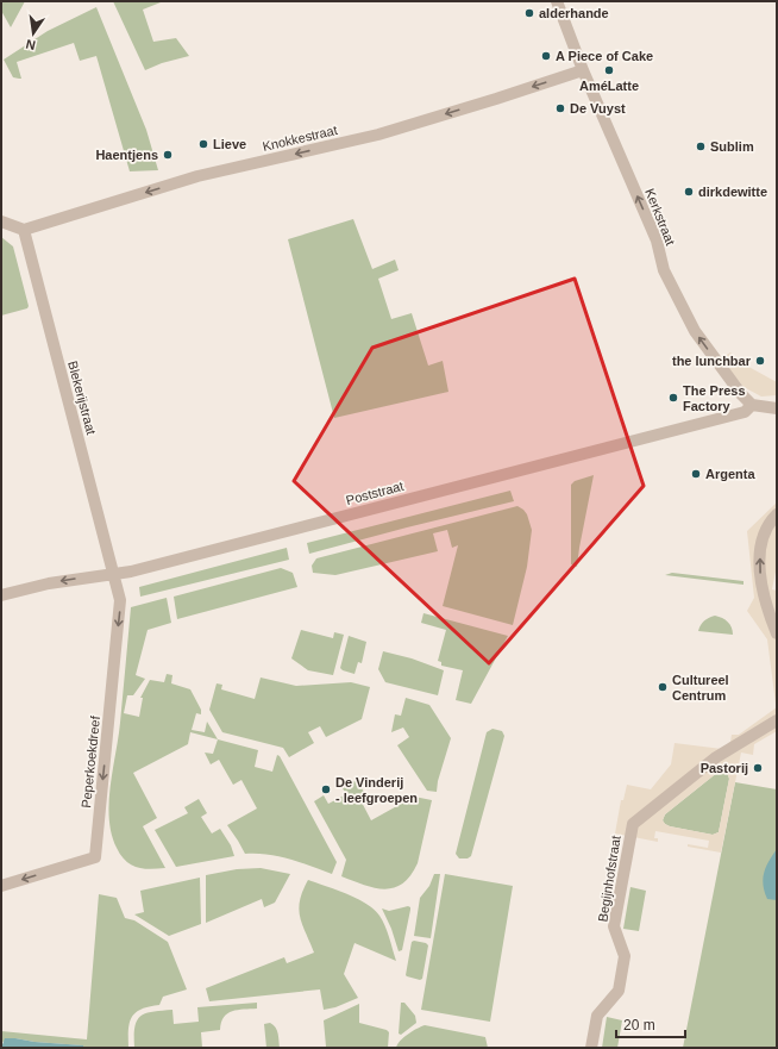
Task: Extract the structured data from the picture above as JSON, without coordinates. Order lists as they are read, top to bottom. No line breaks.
{"streets":{"street":["Knokkestraat","Kerkstraat","Blekerijstraat","Poststraat","Peperkoekdreef","Begijnhofstraat"]},"crossings":[["Knokkestraat","Kerkstraat"],["Knokkestraat","Blekerijstraat"],["Kerkstraat","Poststraat"],["Blekerijstraat","Poststraat"],["Blekerijstraat","Peperkoekdreef"],["Poststraat","Peperkoekdreef"]],"one_way":["Knokkestraat","Kerkstraat","Peperkoekdreef"],"places":["alderhande","A Piece of Cake","AméLatte","De Vuyst","Lieve","Sublim","Haentjens","dirkdewitte","the lunchbar","The Press Factory","Argenta","Cultureel Centrum","Pastorij","De Vinderij - leefgroepen"],"scale_bar":"20 m","north":"bottom"}
